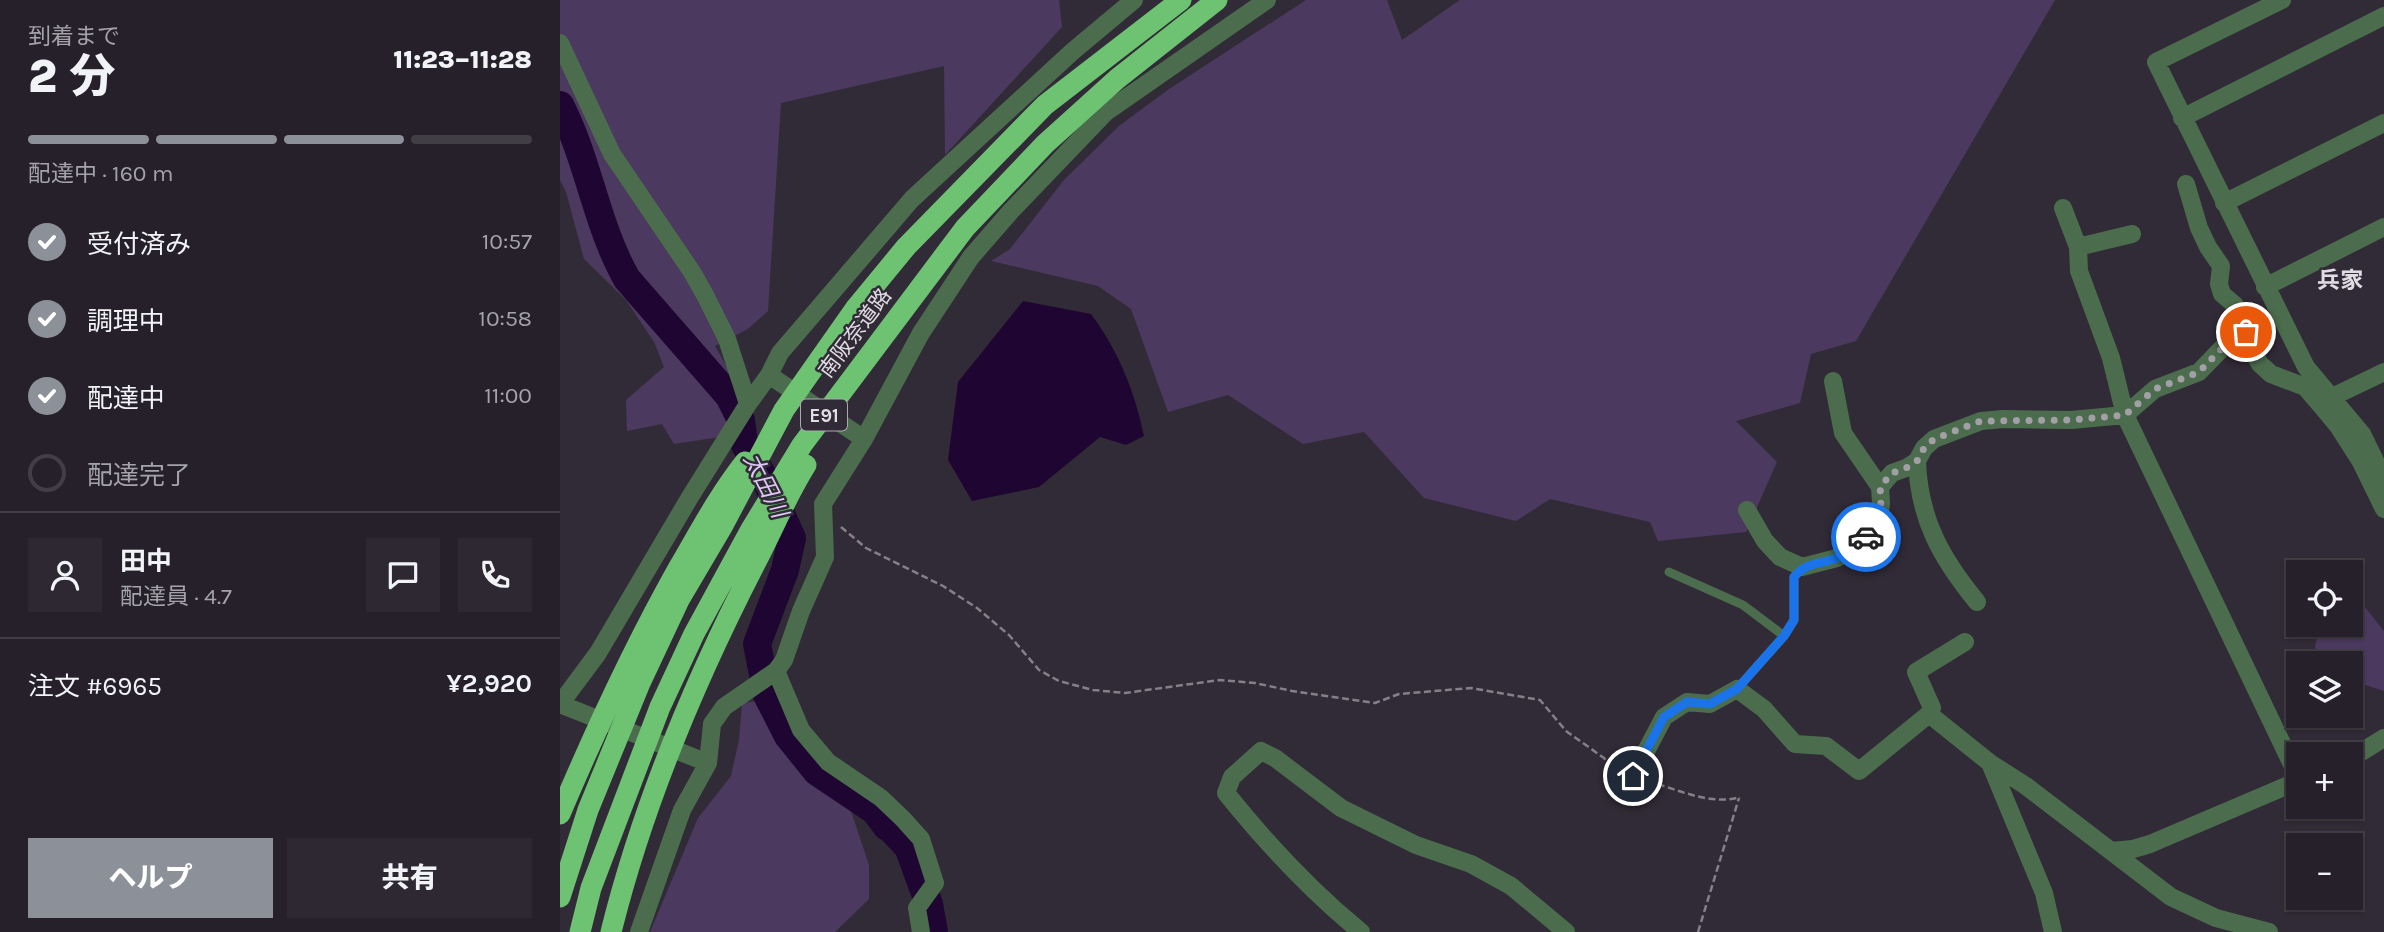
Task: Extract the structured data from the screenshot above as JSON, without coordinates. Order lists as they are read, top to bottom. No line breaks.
{"streets":{"highway":["南阪奈道路","E91"]},"districts":["兵家"],"water":["太田川"],"page":{"heading":["2 分","到着まで","11:23–11:28"],"panel":["田中","配達員 · 4.7","注文 #6965","¥2,920"],"bar":"配達中 · 160 m","list":[["受付済み","10:57"],["調理中","10:58"],["配達中","11:00"],"配達完了"],"map_buttons":["+","−"],"buttons":["ヘルプ","共有"]}}
